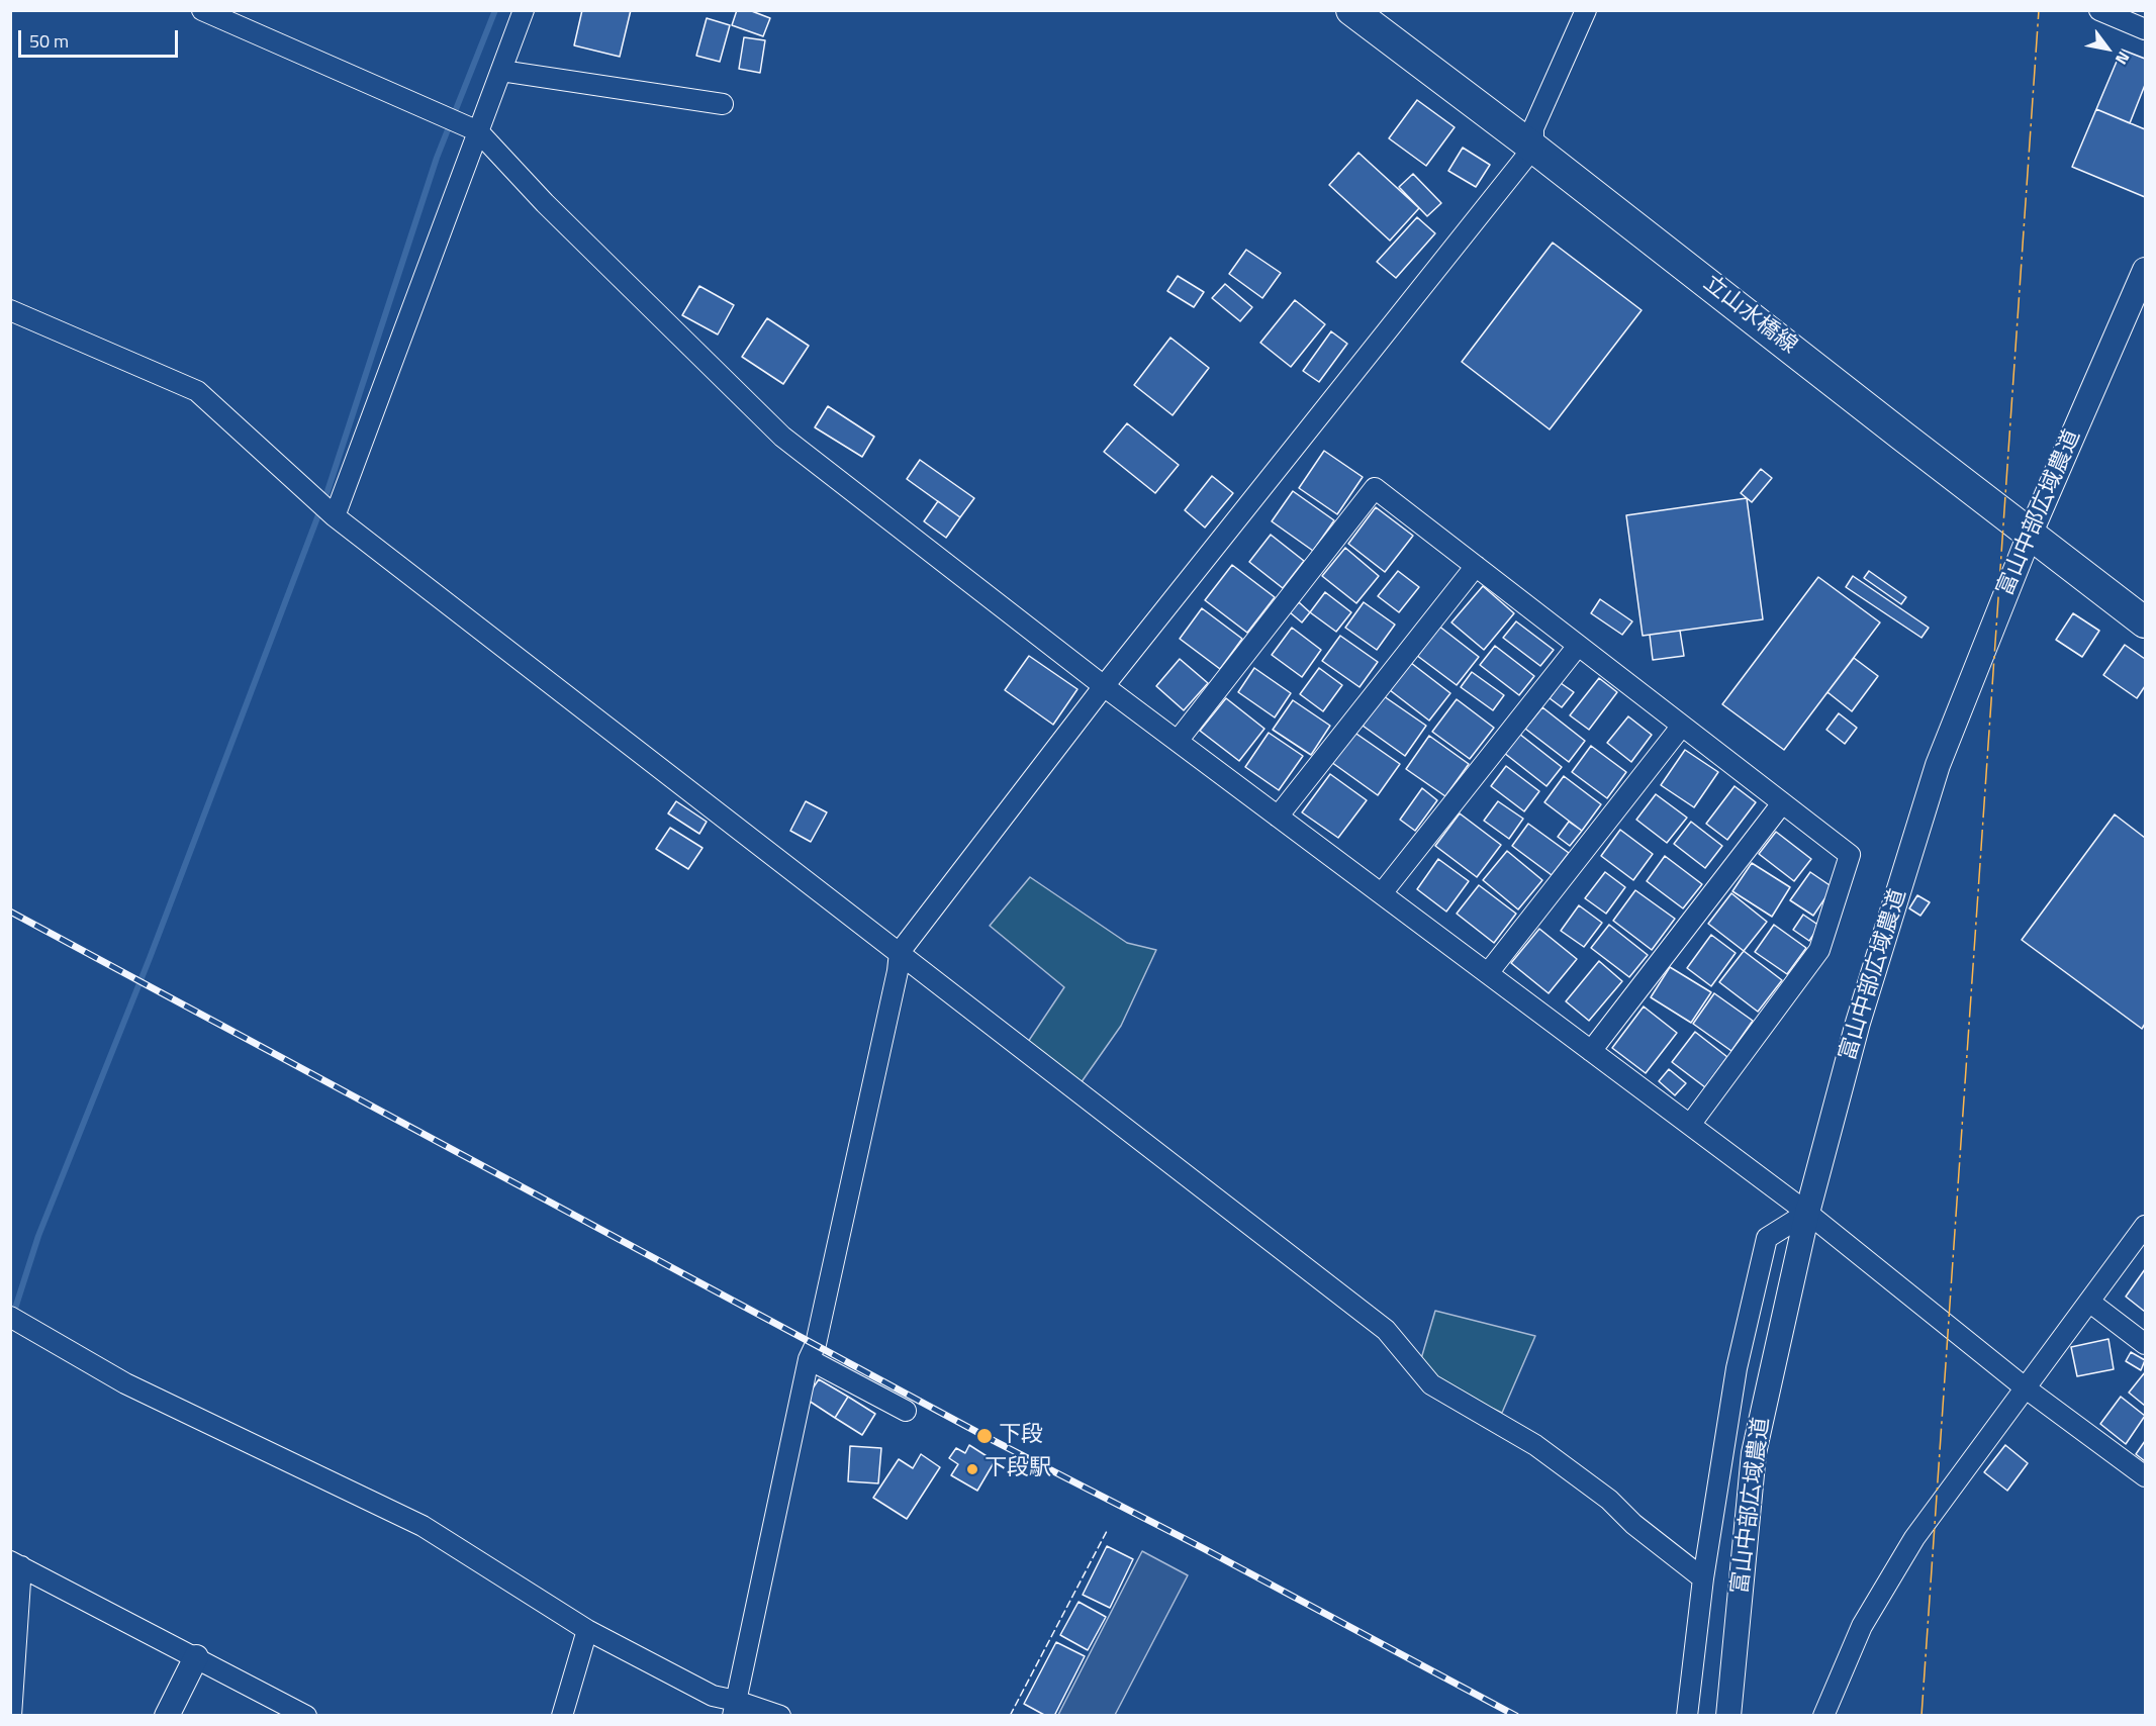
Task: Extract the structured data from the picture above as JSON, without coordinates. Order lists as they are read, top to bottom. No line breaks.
{"streets":{"main road":["立山水橋線"],"street":["富山中部広域農道"]},"crossings":[["立山水橋線","富山中部広域農道"]],"places":["下段","下段駅"],"scale_bar":"50 m","north":"bottom right"}
